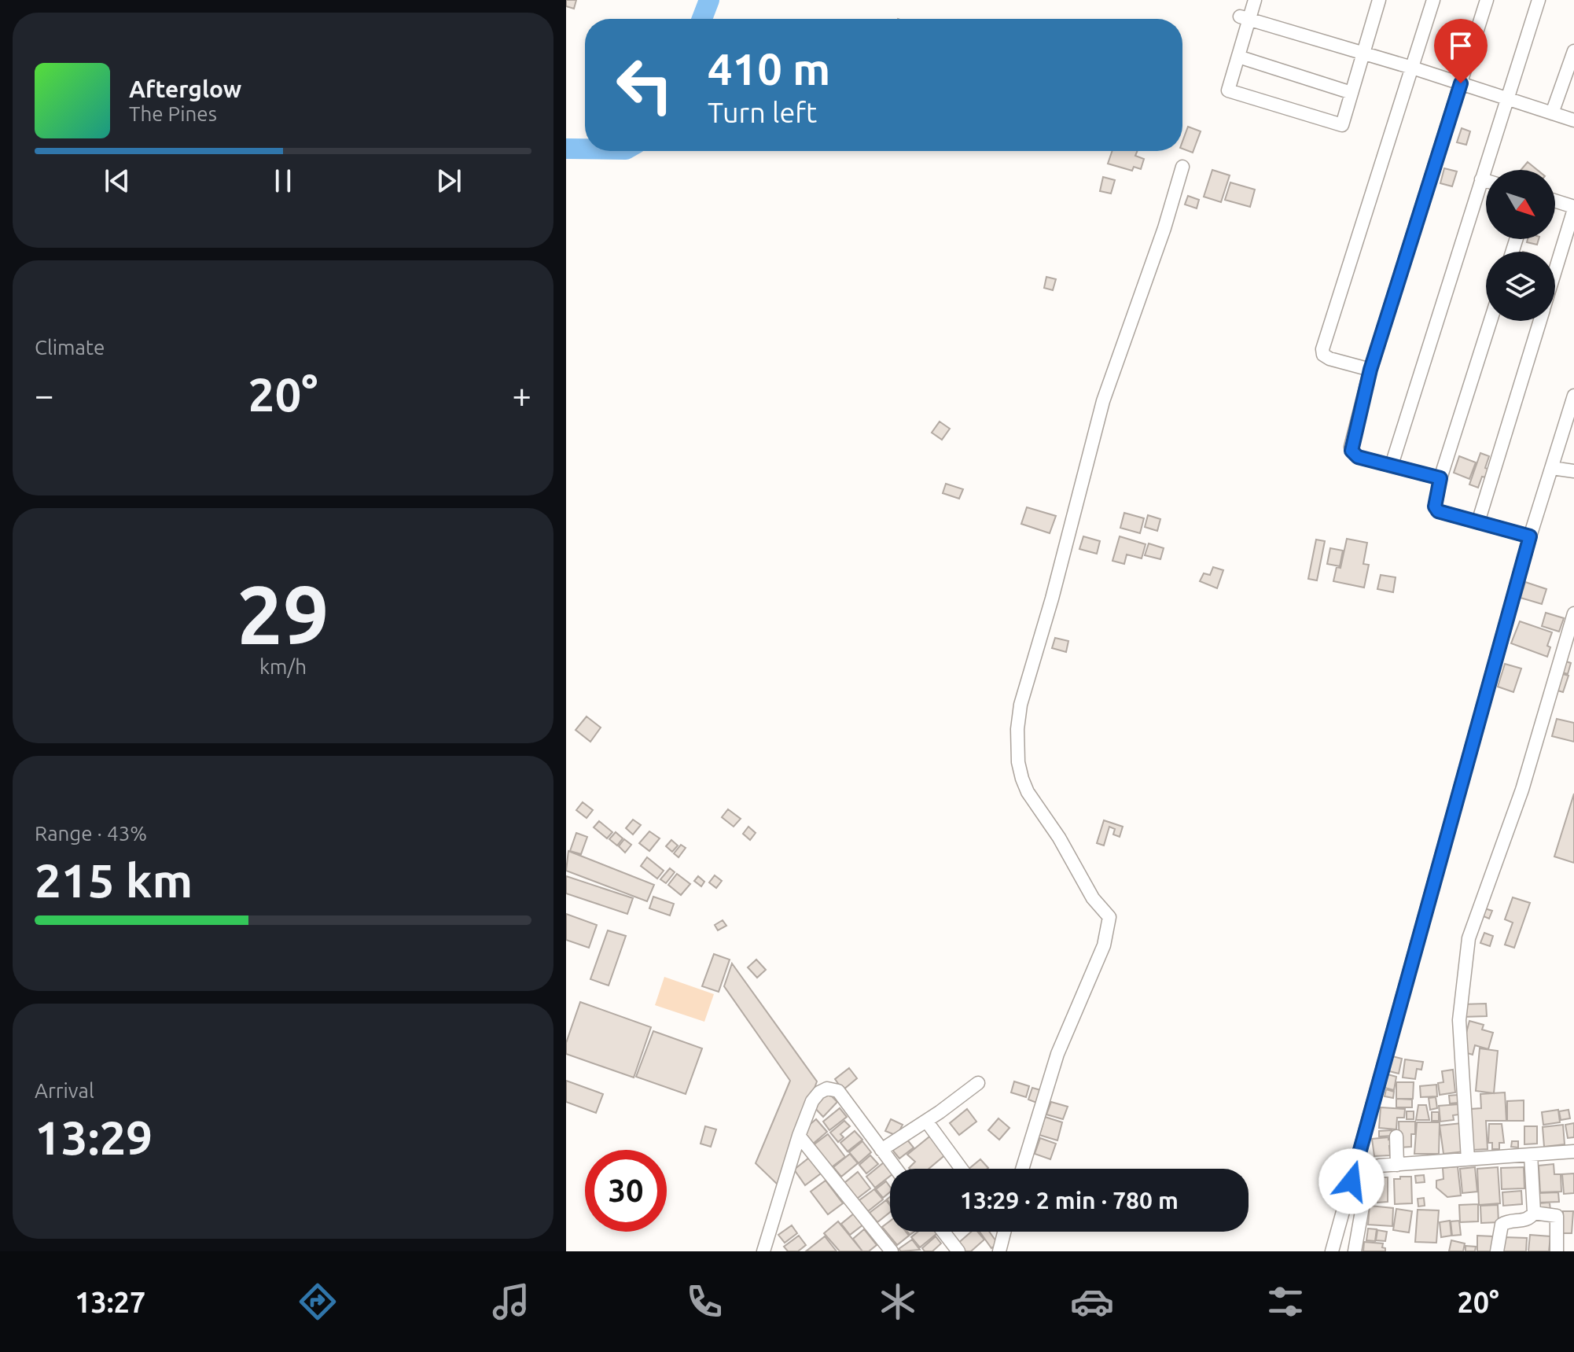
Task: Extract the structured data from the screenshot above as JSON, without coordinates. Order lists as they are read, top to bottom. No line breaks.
{"north":"bottom right","page":{"turn":["410 m","Turn left"],"song":["Afterglow","The Pines"],"tile":["Climate",["29","km/h"],["Range · 43%","215 km"],["Arrival","13:29"]],"heat":["−","20°","+"],"limit":"30","trip":"13:29 · 2 min · 780 m","tabs":["13:27","20°"]}}
